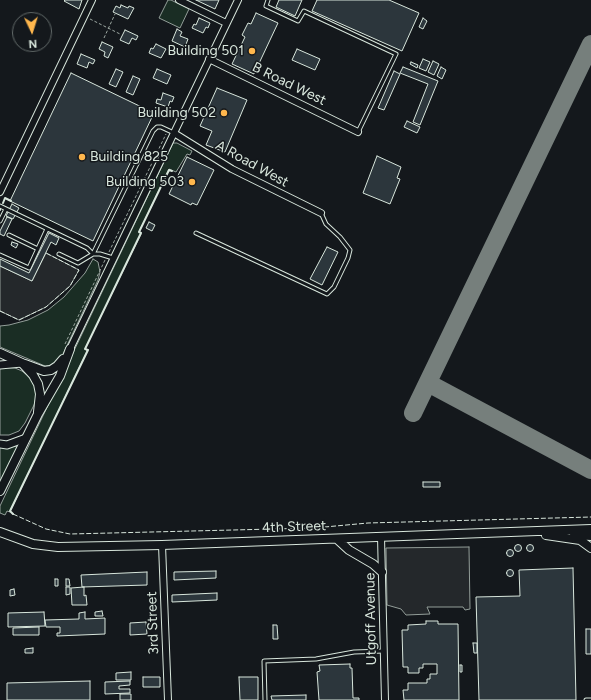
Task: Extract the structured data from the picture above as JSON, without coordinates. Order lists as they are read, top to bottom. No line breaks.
{"streets":{"main road":["4th Street"],"street":["B Road West","A Road West","Utgoff Avenue","3rd Street"]},"crossings":[["4th Street","Utgoff Avenue"],["4th Street","3rd Street"]],"places":["Building 501","Building 502","Building 825","Building 503"],"north":"bottom"}
